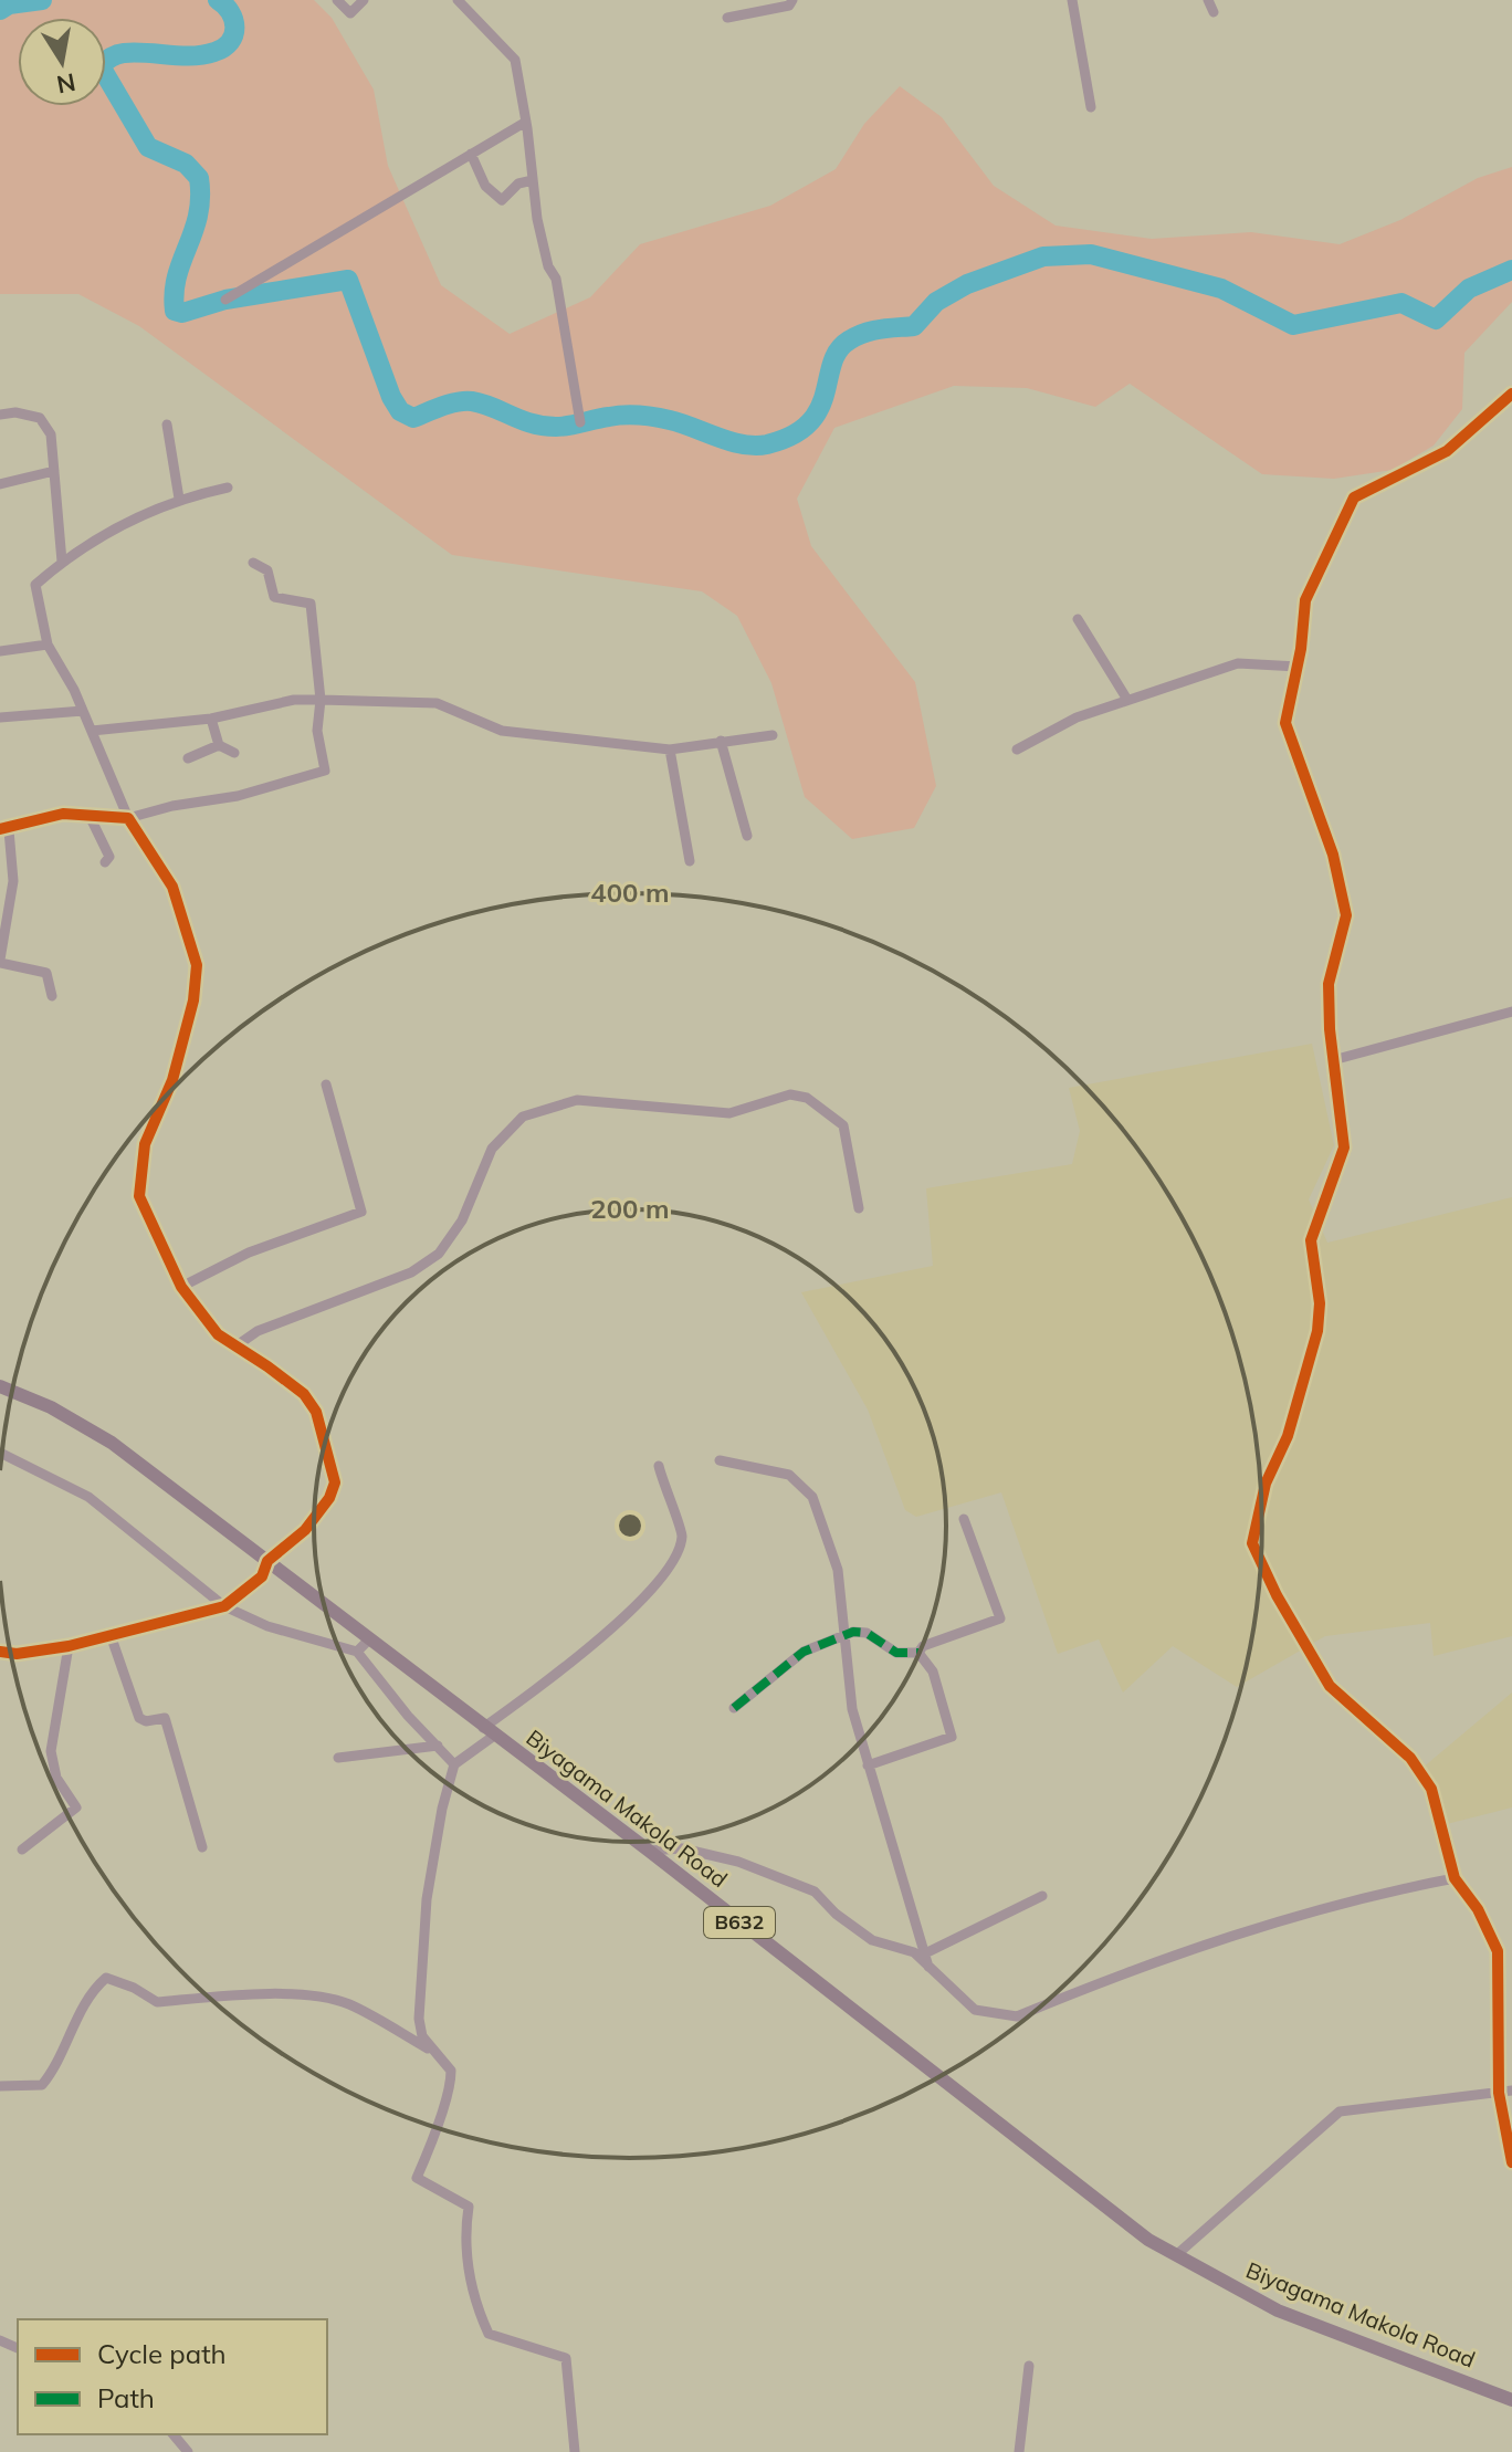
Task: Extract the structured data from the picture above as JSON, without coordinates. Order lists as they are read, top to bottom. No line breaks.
{"streets":{"main road":["Biyagama Makola Road","B632"]},"legend":["Cycle path","Path"],"north":"bottom","rings":["400 m","200 m"]}
